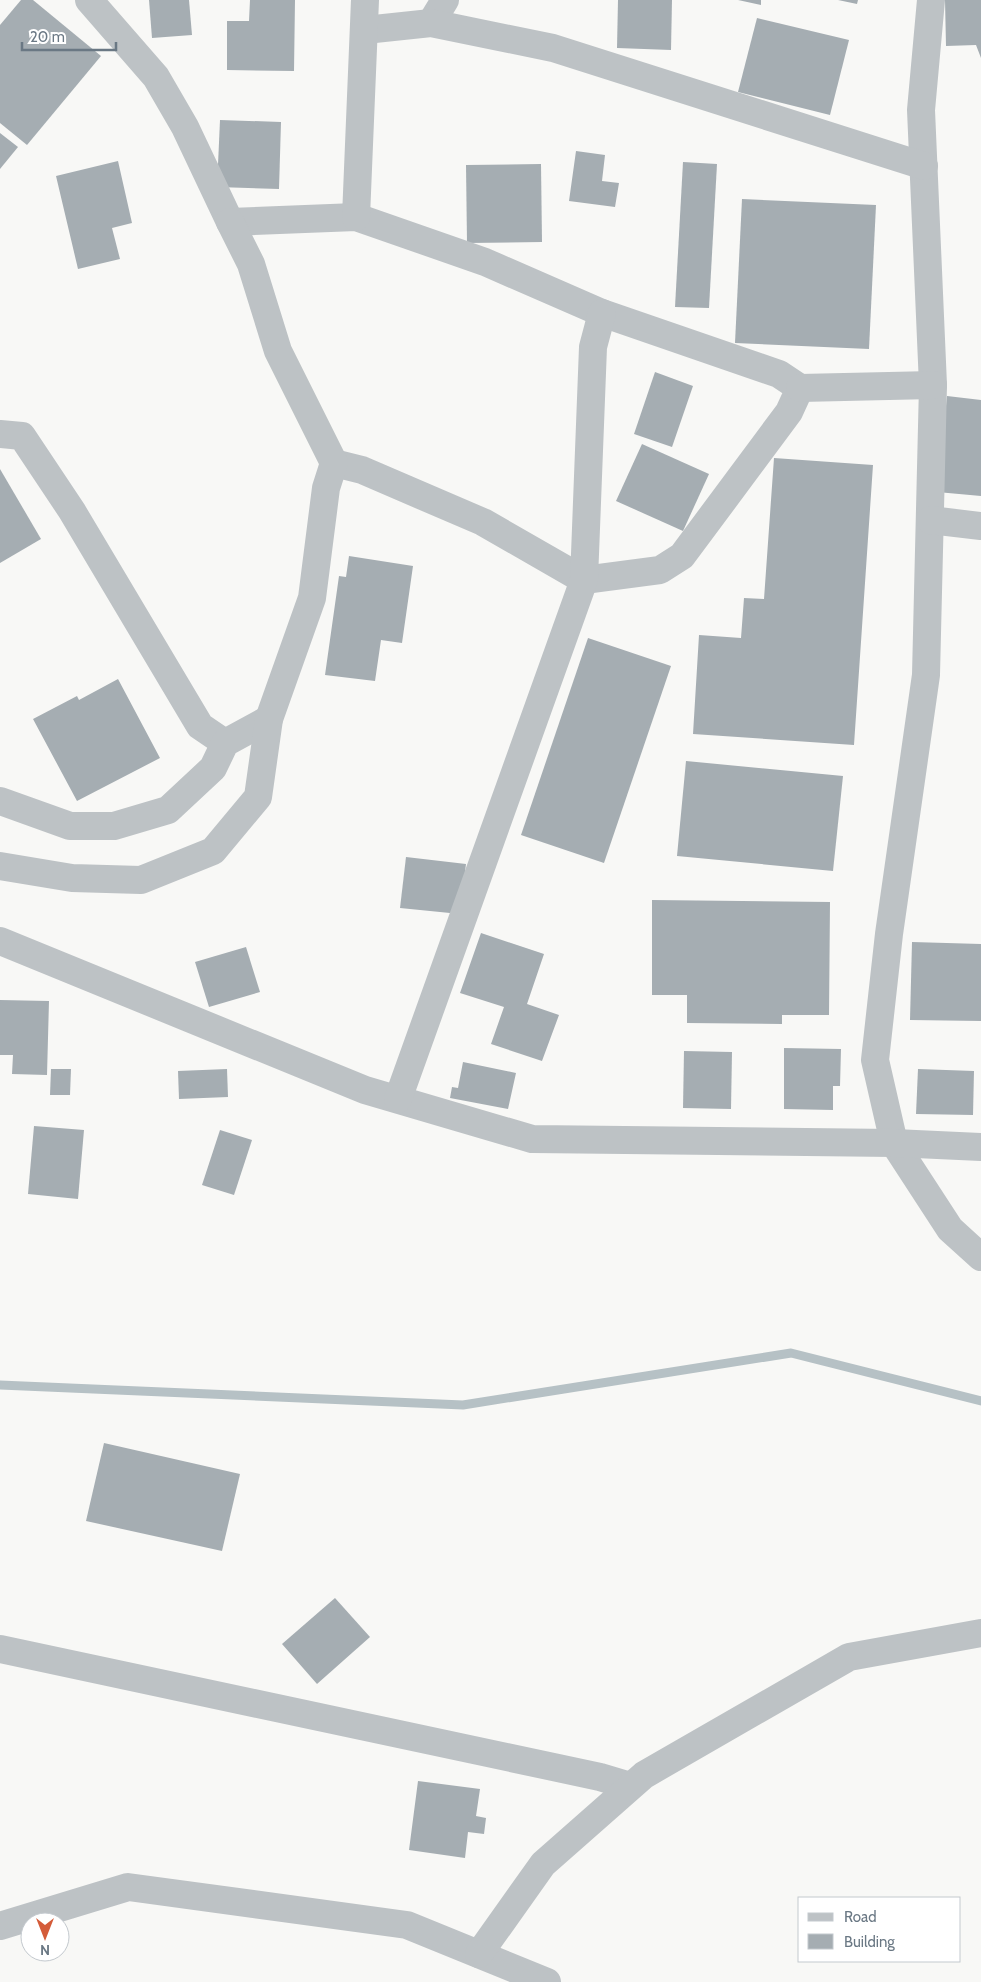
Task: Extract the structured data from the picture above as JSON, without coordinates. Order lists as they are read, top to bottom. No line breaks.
{"legend":["Road","Building"],"scale_bar":"20 m","north":"bottom"}
